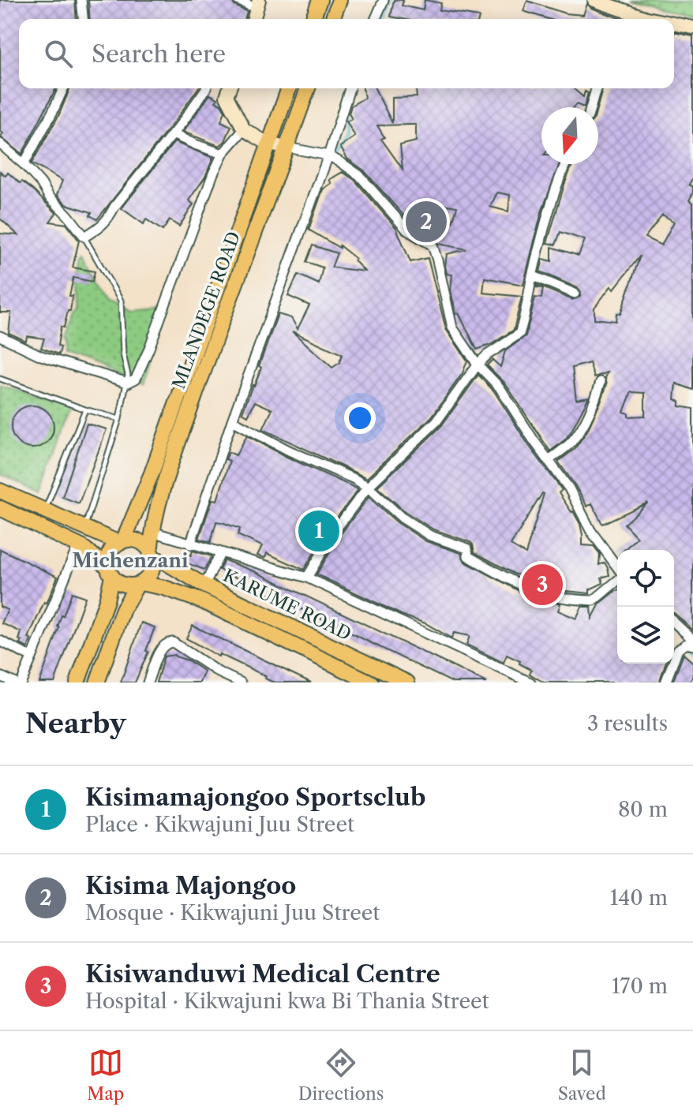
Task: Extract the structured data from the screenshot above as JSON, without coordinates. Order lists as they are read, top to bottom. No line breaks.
{"streets":{"main road":["MLANDEGE ROAD","KARUME ROAD"]},"crossings":[["MLANDEGE ROAD","KARUME ROAD"]],"districts":["Michenzani"],"north":"bottom","page":{"search":"Search here","pins":["2","1","3"],"heading":["Nearby","3 results"],"list":[{"mark":"1","name":"Kisimamajongoo Sportsclub","note":"Place · Kikwajuni Juu Street","value":"80 m"},{"mark":"2","name":"Kisima Majongoo","note":"Mosque · Kikwajuni Juu Street","value":"140 m"},{"mark":"3","name":"Kisiwanduwi Medical Centre","note":"Hospital · Kikwajuni kwa Bi Thania Street","value":"170 m"}],"nav":["Map","Directions","Saved"]}}
